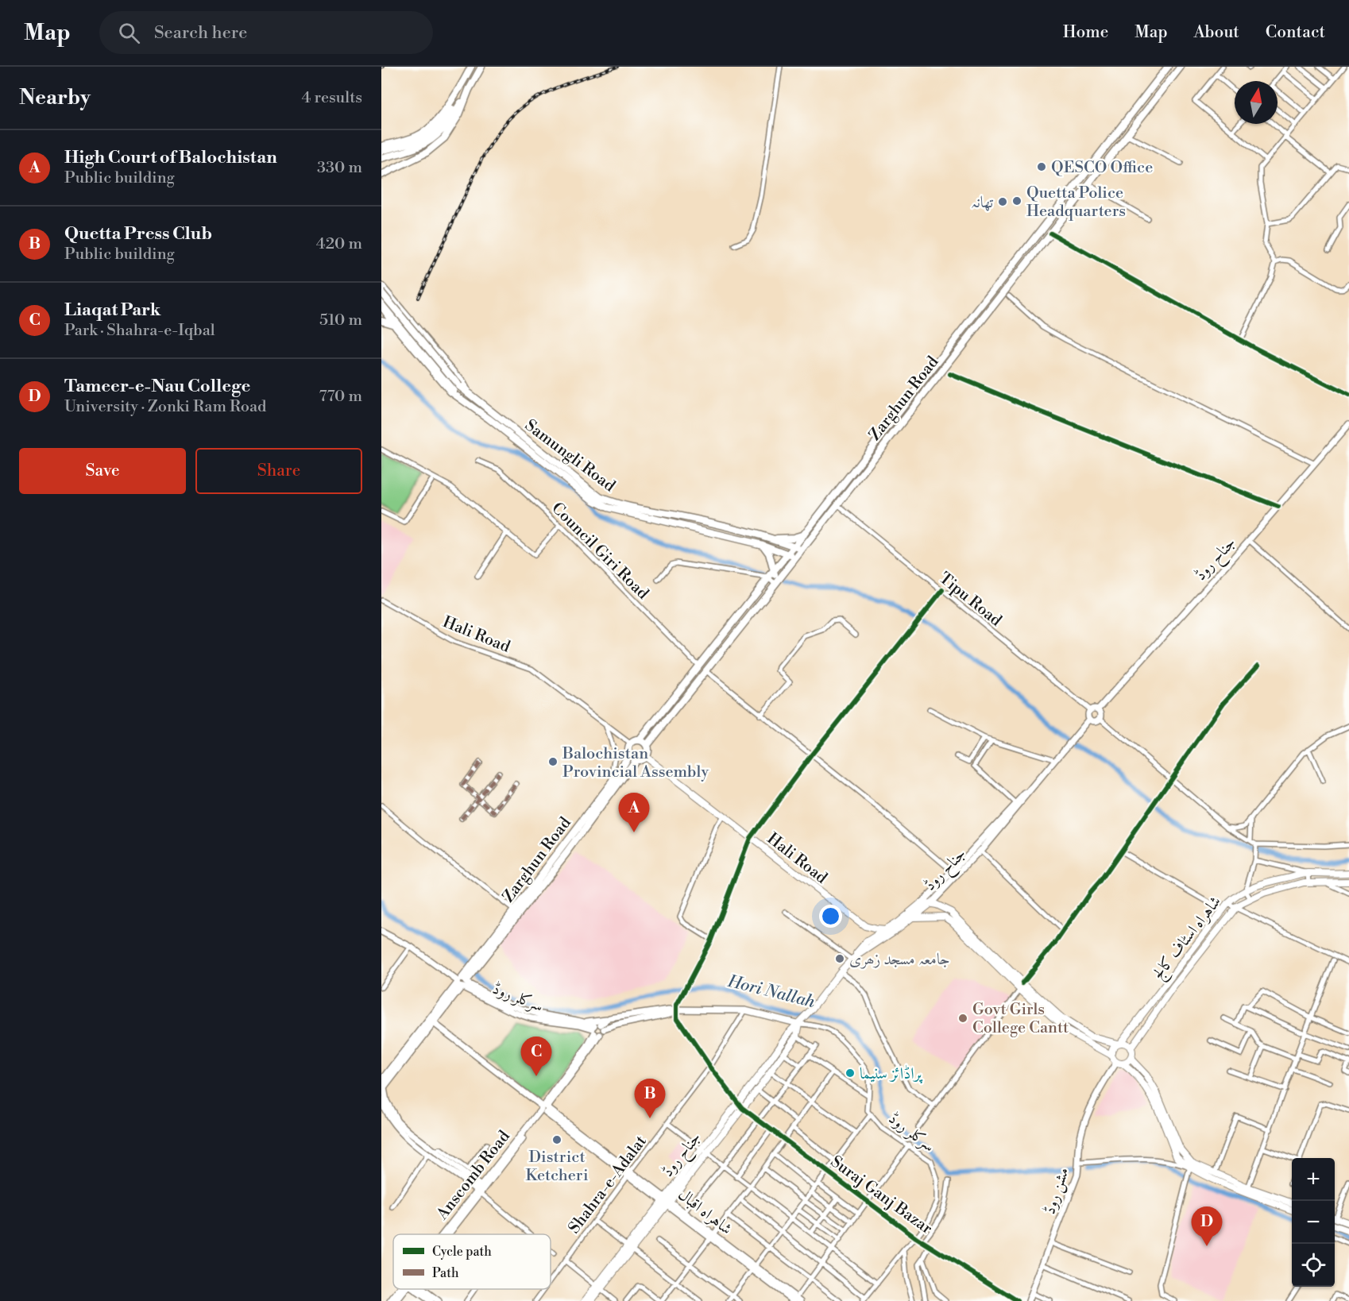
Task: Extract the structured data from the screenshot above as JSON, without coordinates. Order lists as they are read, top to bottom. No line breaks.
{"streets":{"main road":["Zarghun Road","Samungli Road","جناح روڈ","Hali Road","شاہراہ اسٹاف کالج"],"street":["Council Giri Road","Tipu Road","سرکلر روڈ","Anscomb Road","Shahra-e-Adalat","مشن روڈ","Suraj Ganj Bazar","شاہراہ اقبال"]},"crossings":[["Zarghun Road","Samungli Road"],["Zarghun Road","Council Giri Road"],["Zarghun Road","Tipu Road"],["Zarghun Road","Hali Road"],["Zarghun Road","سرکلر روڈ"],["Zarghun Road","شاہراہ اقبال"],["جناح روڈ","Tipu Road"],["جناح روڈ","Hali Road"],["جناح روڈ","سرکلر روڈ"],["جناح روڈ","Suraj Ganj Bazar"],["جناح روڈ","شاہراہ اقبال"],["شاہراہ اسٹاف کالج","مشن روڈ"],["سرکلر روڈ","Anscomb Road"],["سرکلر روڈ","Shahra-e-Adalat"],["سرکلر روڈ","Suraj Ganj Bazar"],["Anscomb Road","شاہراہ اقبال"],["Shahra-e-Adalat","Suraj Ganj Bazar"],["Shahra-e-Adalat","شاہراہ اقبال"]],"water":["Hori Nallah"],"places":["QESCO Office","Quetta Police Headquarters","تھانہ","Balochistan Provincial Assembly","جامعہ مسجد زھری","Govt Girls College Cantt","پراڈائز سنیما","District Ketcheri"],"legend":["Cycle path","Path"],"north":"top","page":{"header":"Map","search":"Search here","nav":["Home","Map","About","Contact"],"heading":["Nearby","4 results"],"list":[{"mark":"A","name":"High Court of Balochistan","note":"Public building","value":"330 m"},{"mark":"B","name":"Quetta Press Club","note":"Public building","value":"420 m"},{"mark":"C","name":"Liaqat Park","note":"Park · Shahra-e-Iqbal","value":"510 m"},{"mark":"D","name":"Tameer-e-Nau College","note":"University · Zonki Ram Road","value":"770 m"}],"buttons":["Save","Share"],"pins":["A","C","B","D"],"map_buttons":["+","−"]}}
